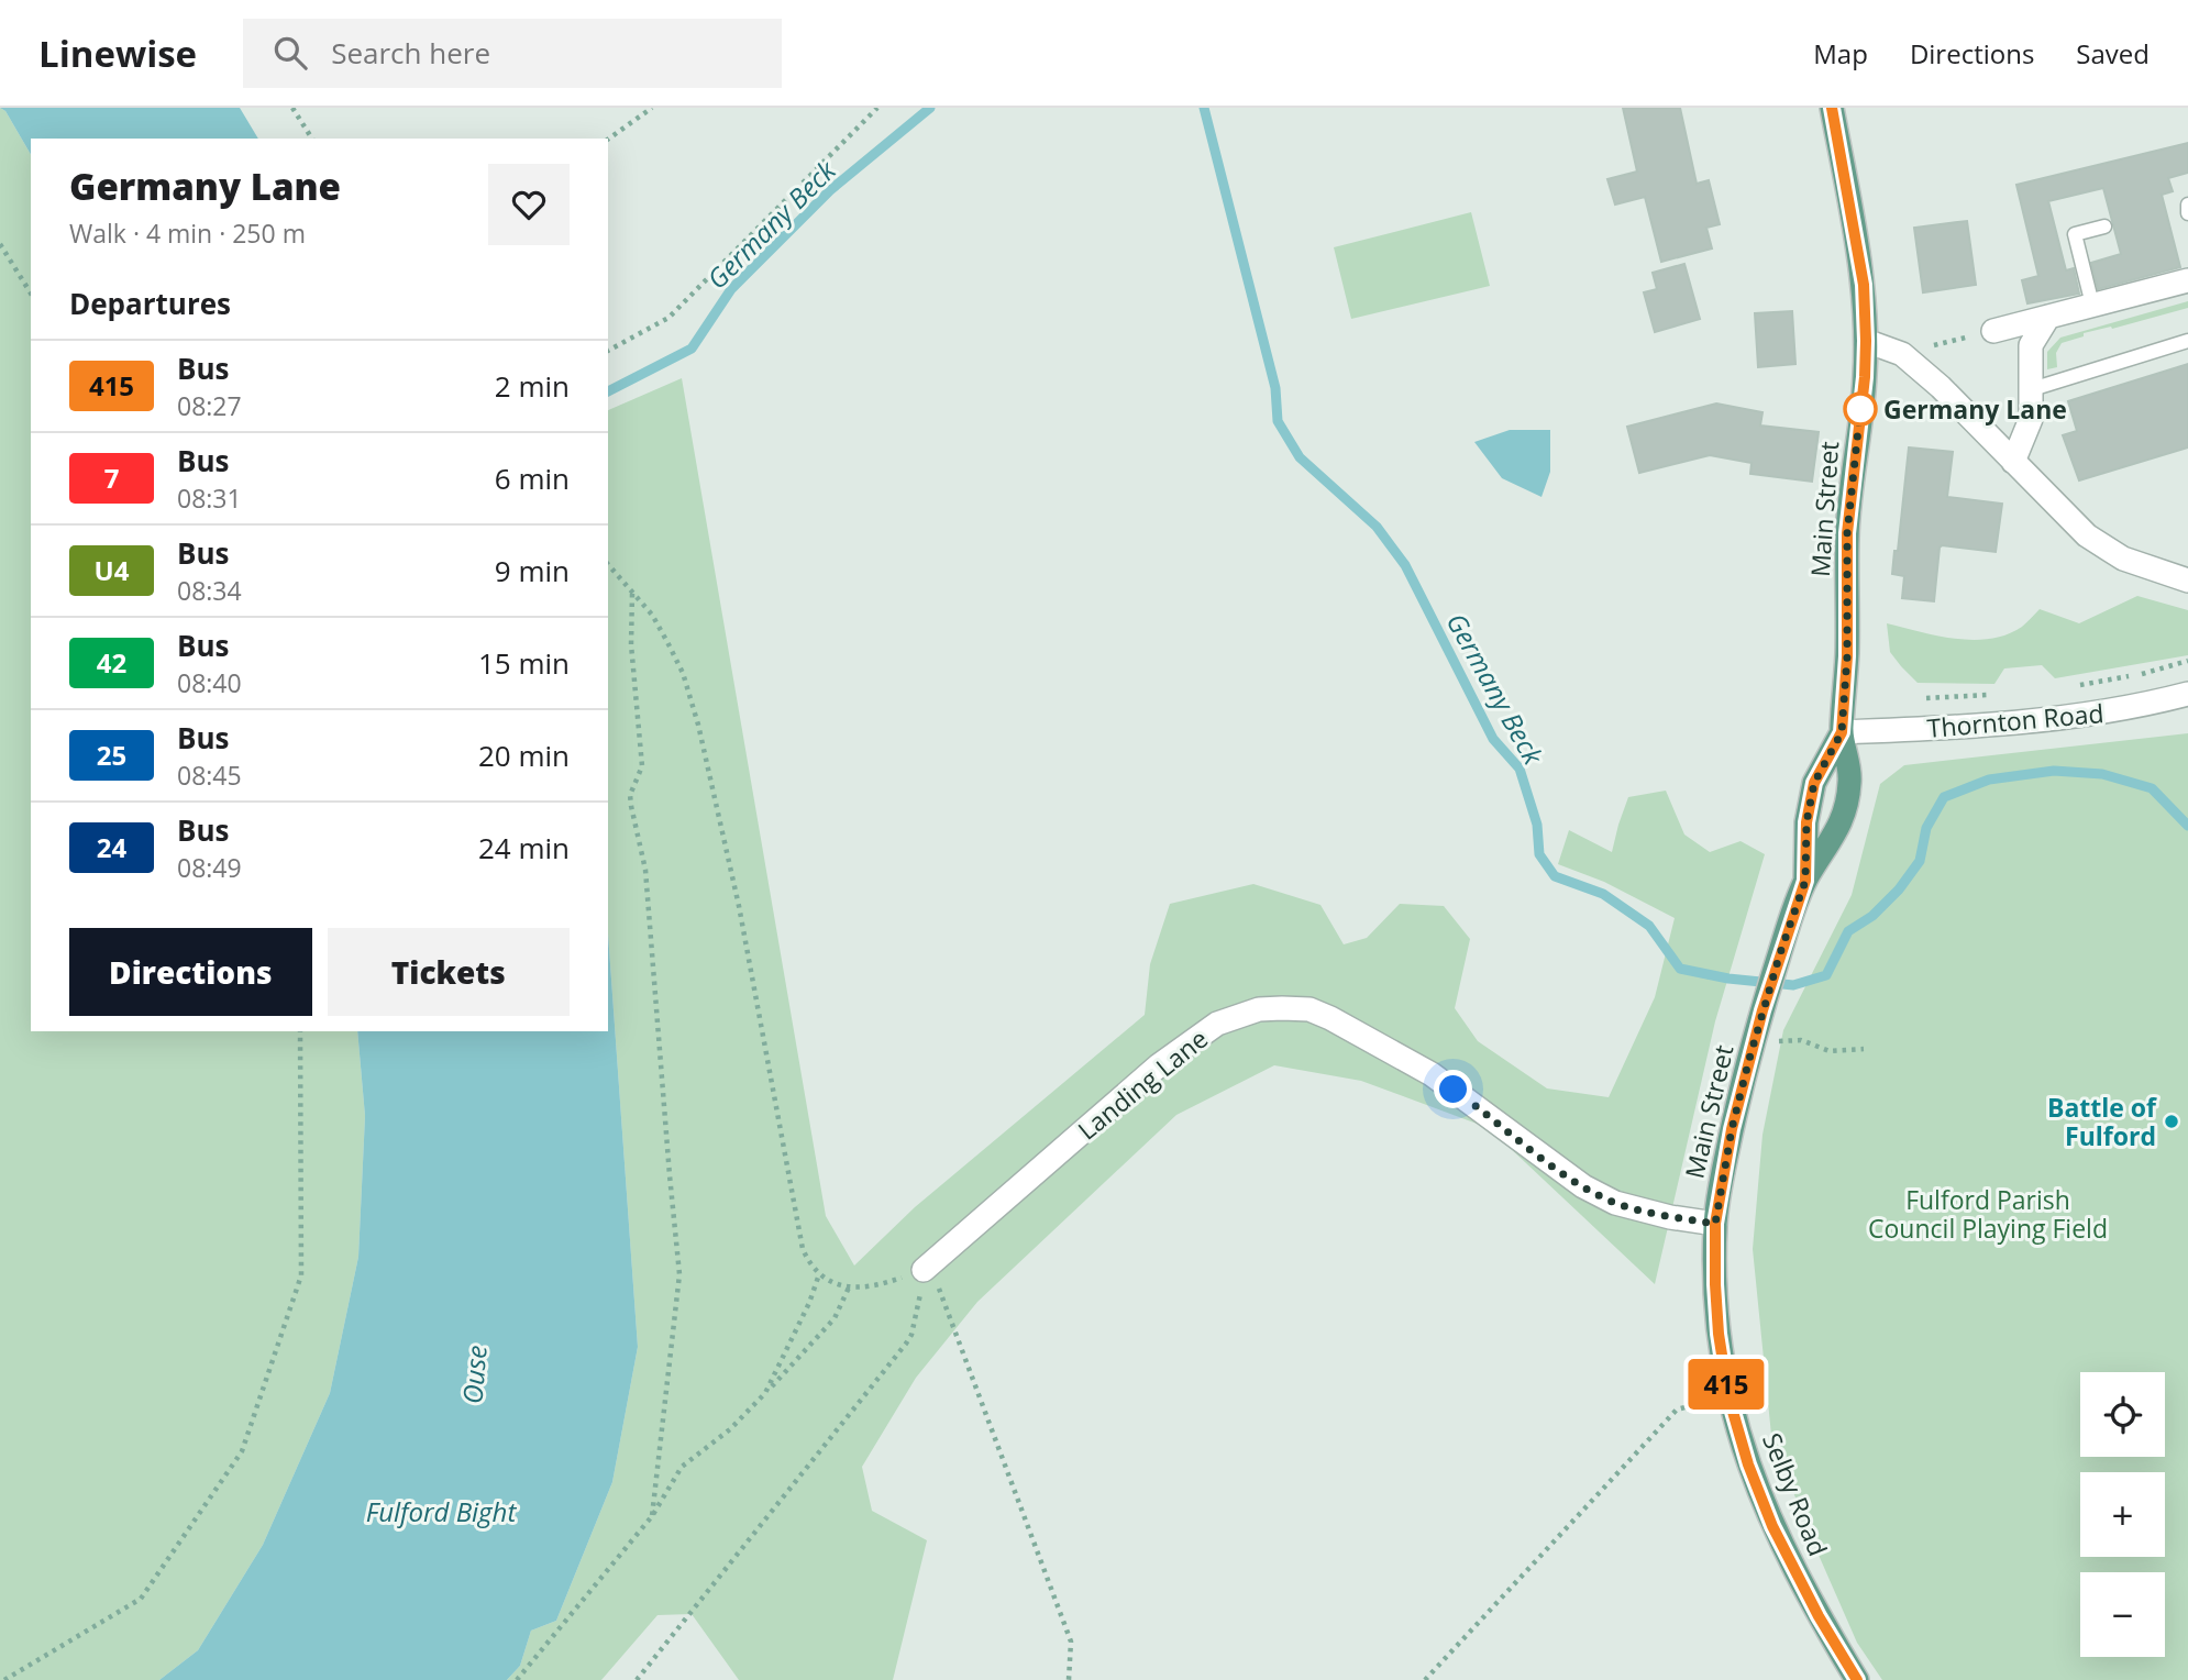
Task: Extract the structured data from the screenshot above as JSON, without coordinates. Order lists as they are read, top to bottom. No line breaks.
{"streets":{"main road":["Main Street","Selby Road"],"street":["Thornton Road","Landing Lane"]},"crossings":[["Main Street","Thornton Road"],["Main Street","Landing Lane"],["Main Street","Selby Road"],["Landing Lane","Selby Road"]],"water":["Germany Beck","Ouse","Fulford Bight"],"parks":["Fulford Parish Council Playing Field"],"places":["Germany Lane","Battle of Fulford"],"lines":["bus line 415"],"page":{"header":"Linewise","search":"Search here","nav":["Map","Directions","Saved"],"on_map":"415","heading":[["Germany Lane","Walk · 4 min · 250 m"],"Departures"],"list":[{"mark":"415","name":"Bus","note":"08:27","value":"2 min"},{"mark":"7","name":"Bus","note":"08:31","value":"6 min"},{"mark":"U4","name":"Bus","note":"08:34","value":"9 min"},{"mark":"42","name":"Bus","note":"08:40","value":"15 min"},{"mark":"25","name":"Bus","note":"08:45","value":"20 min"},{"mark":"24","name":"Bus","note":"08:49","value":"24 min"}],"buttons":["Directions","Tickets"],"map_buttons":["+","−"]}}
